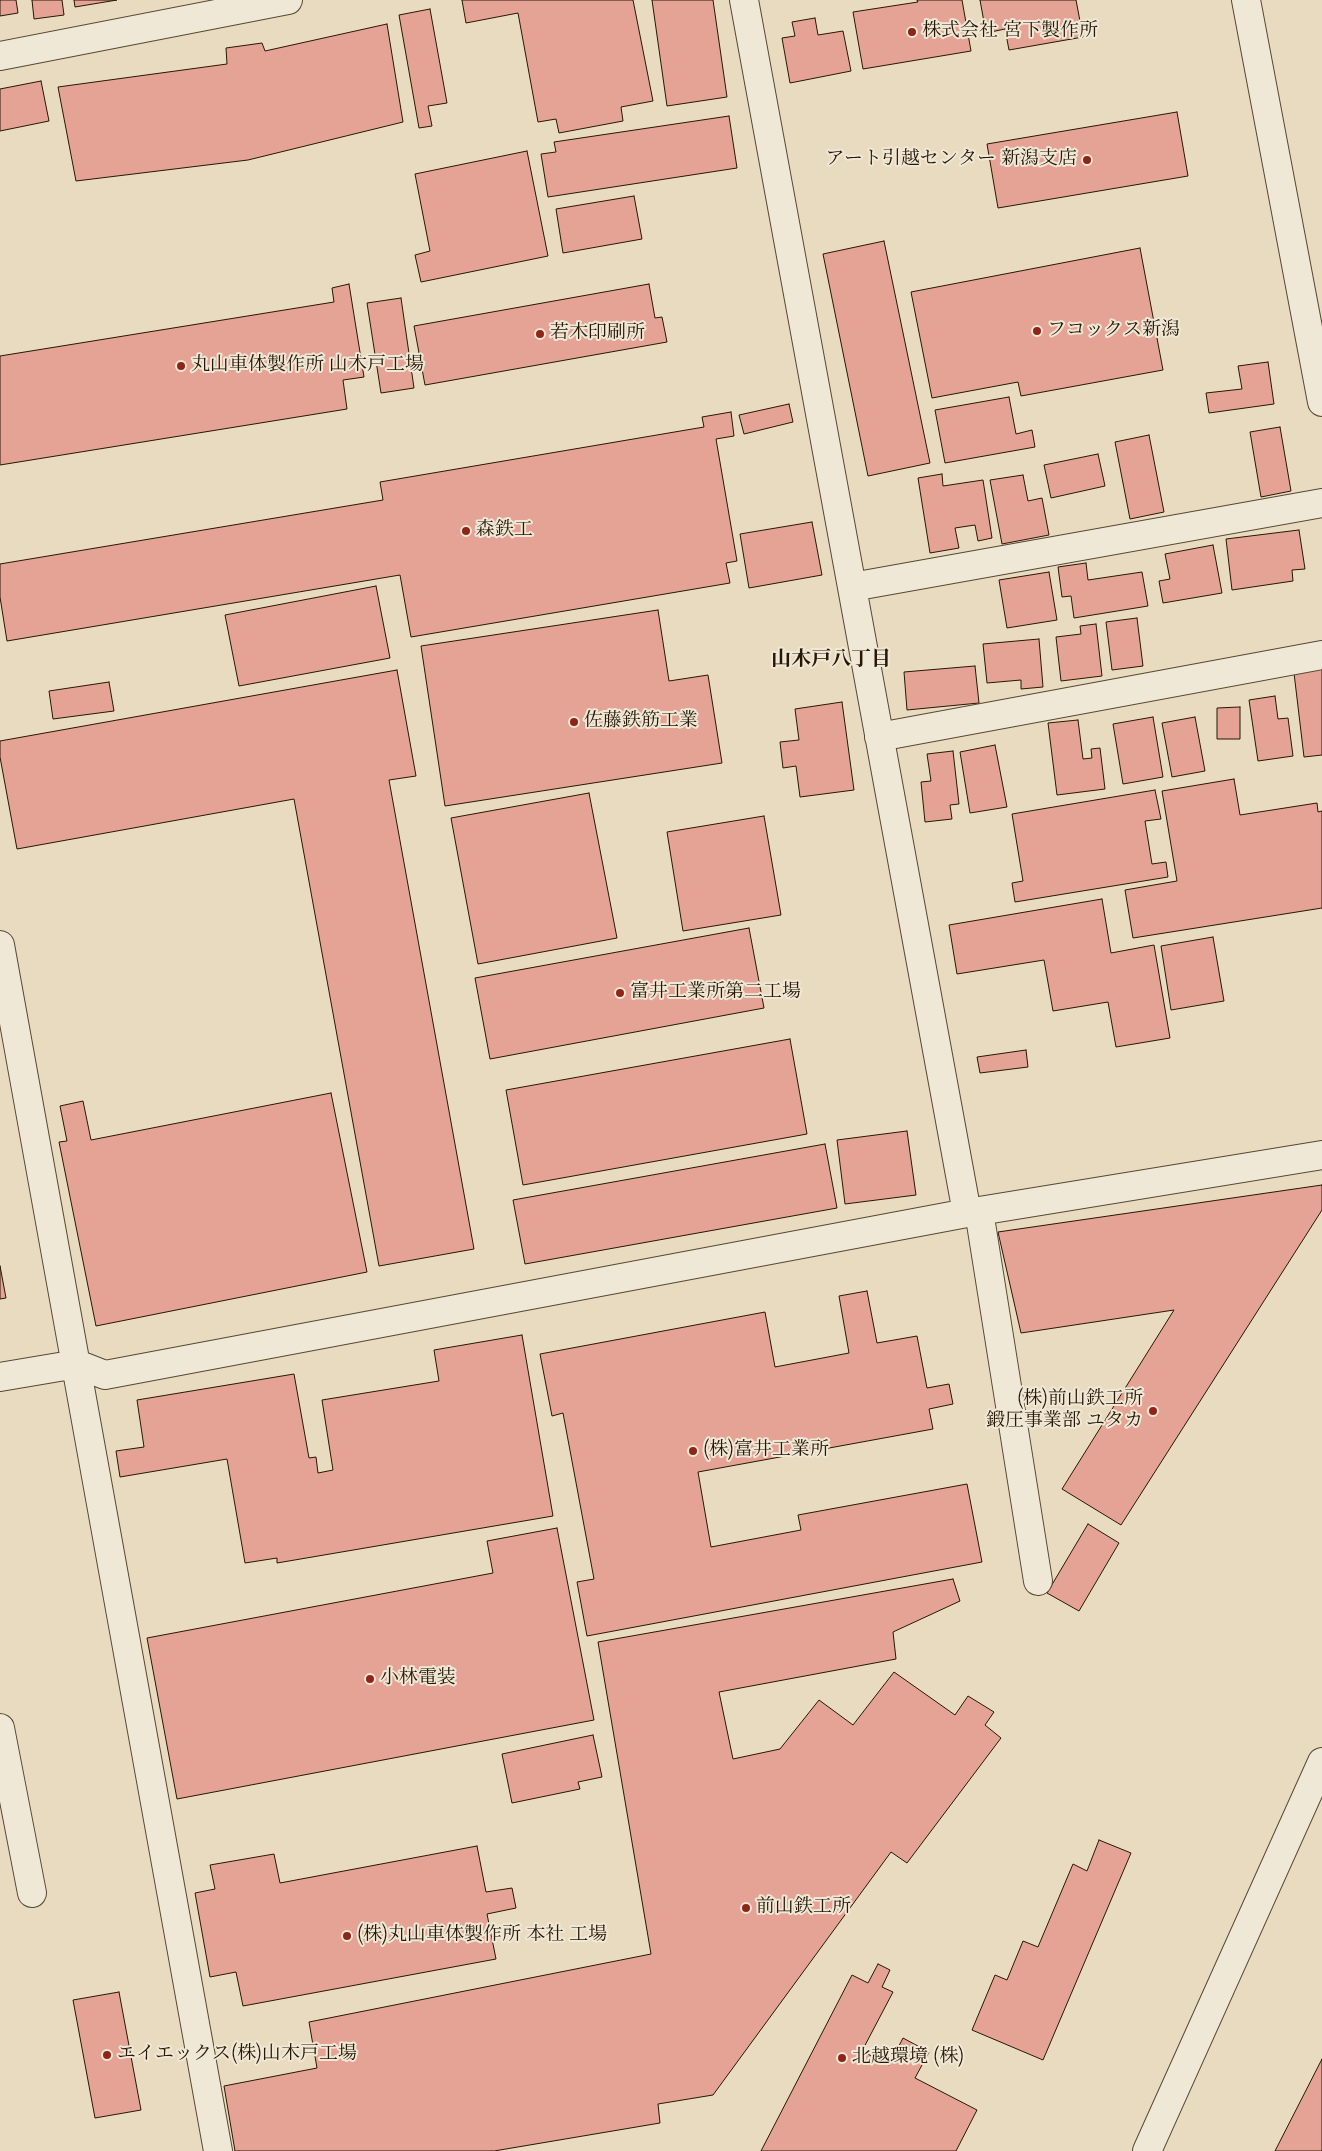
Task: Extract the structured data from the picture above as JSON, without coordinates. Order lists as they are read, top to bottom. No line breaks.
{"districts":["山木戸八丁目"],"places":["株式会社 宮下製作所","アート引越センター 新潟支店","フコックス新潟","若木印刷所","丸山車体製作所 山木戸工場","森鉄工","佐藤鉄筋工業","富井工業所第二工場","(株)前山鉄工所 鍛圧事業部 ユタカ","(株)富井工業所","小林電装","前山鉄工所","(株)丸山車体製作所 本社 工場","エイエックス(株)山木戸工場","北越環境 (株)"]}
